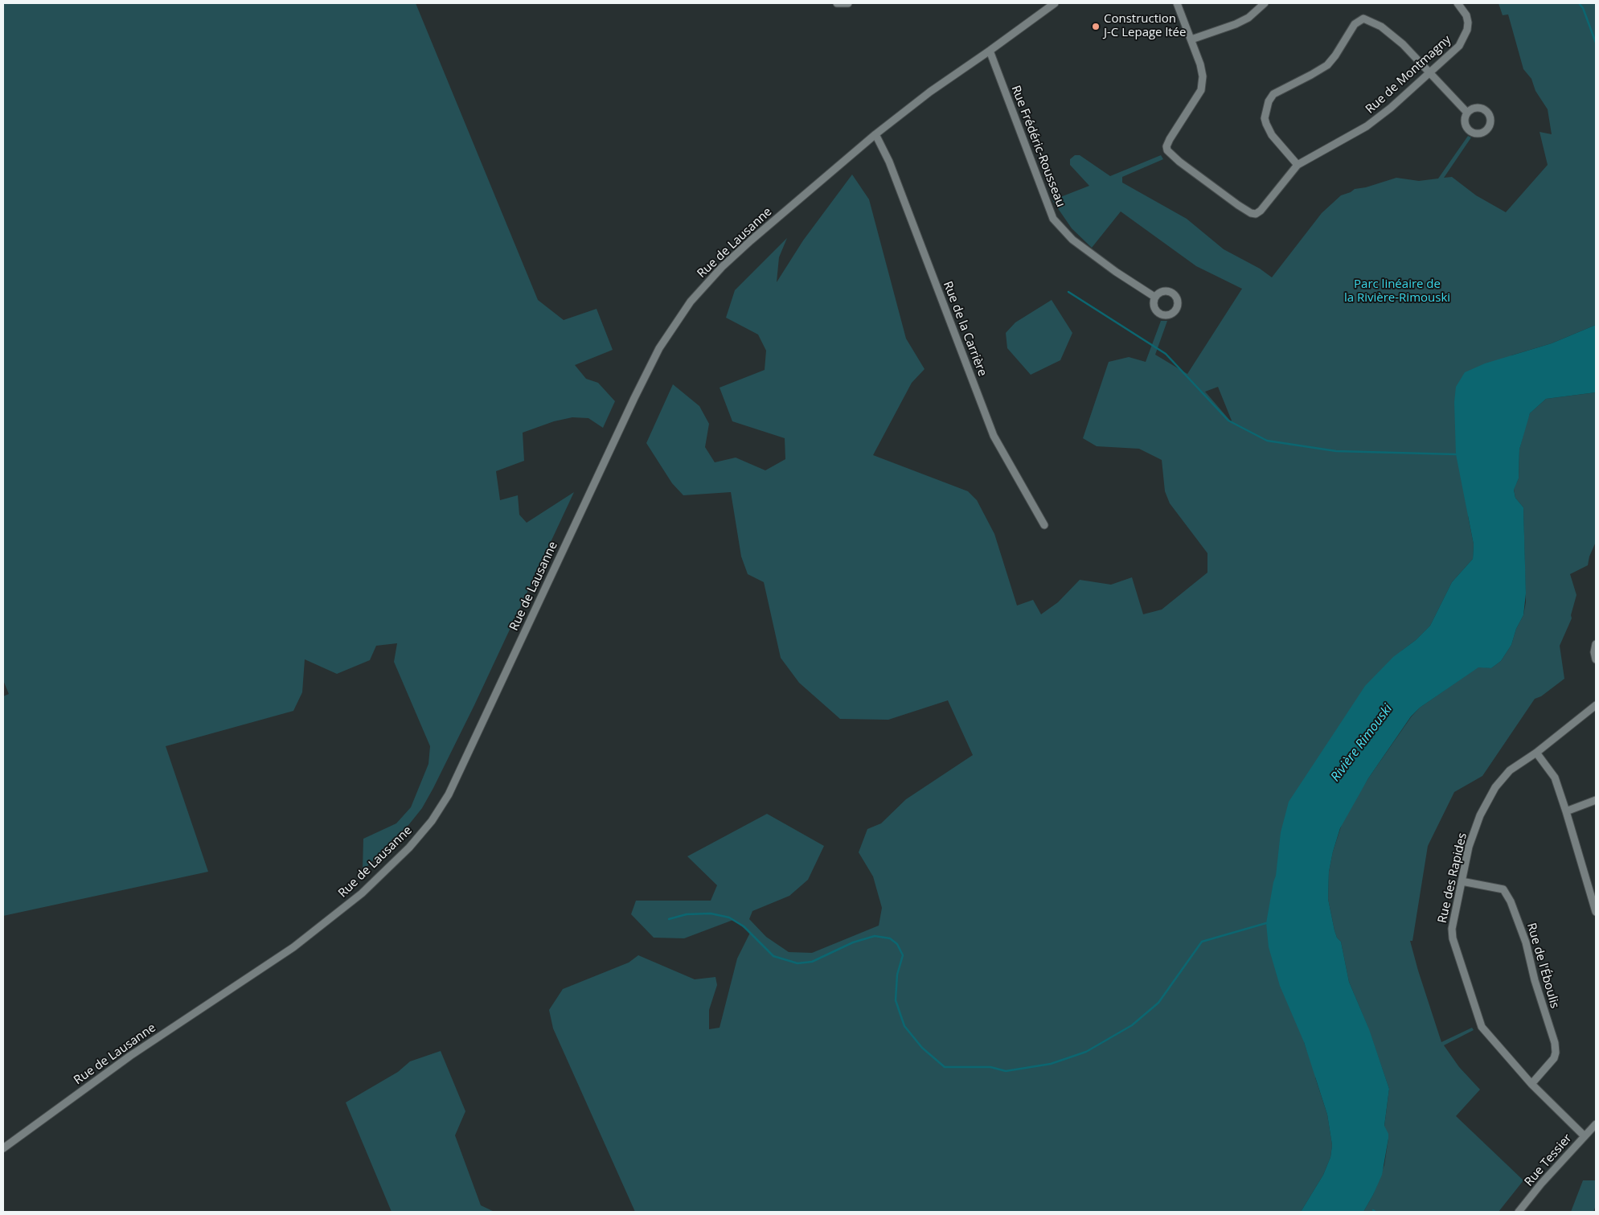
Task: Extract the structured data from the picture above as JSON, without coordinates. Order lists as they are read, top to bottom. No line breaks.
{"streets":{"street":["Rue de Montmagny","Rue Frédéric-Rousseau","Rue de Lausanne","Rue de la Carrière","Rue des Rapides","Rue de l'Éboulis","Rue Tessier"]},"crossings":[["Rue Frédéric-Rousseau","Rue de Lausanne"],["Rue de Lausanne","Rue de la Carrière"],["Rue des Rapides","Rue de l'Éboulis"],["Rue des Rapides","Rue Tessier"]],"water":["Rivière Rimouski"],"parks":["Parc linéaire de la Rivière-Rimouski"],"places":["Construction J-C Lepage ltée"]}
